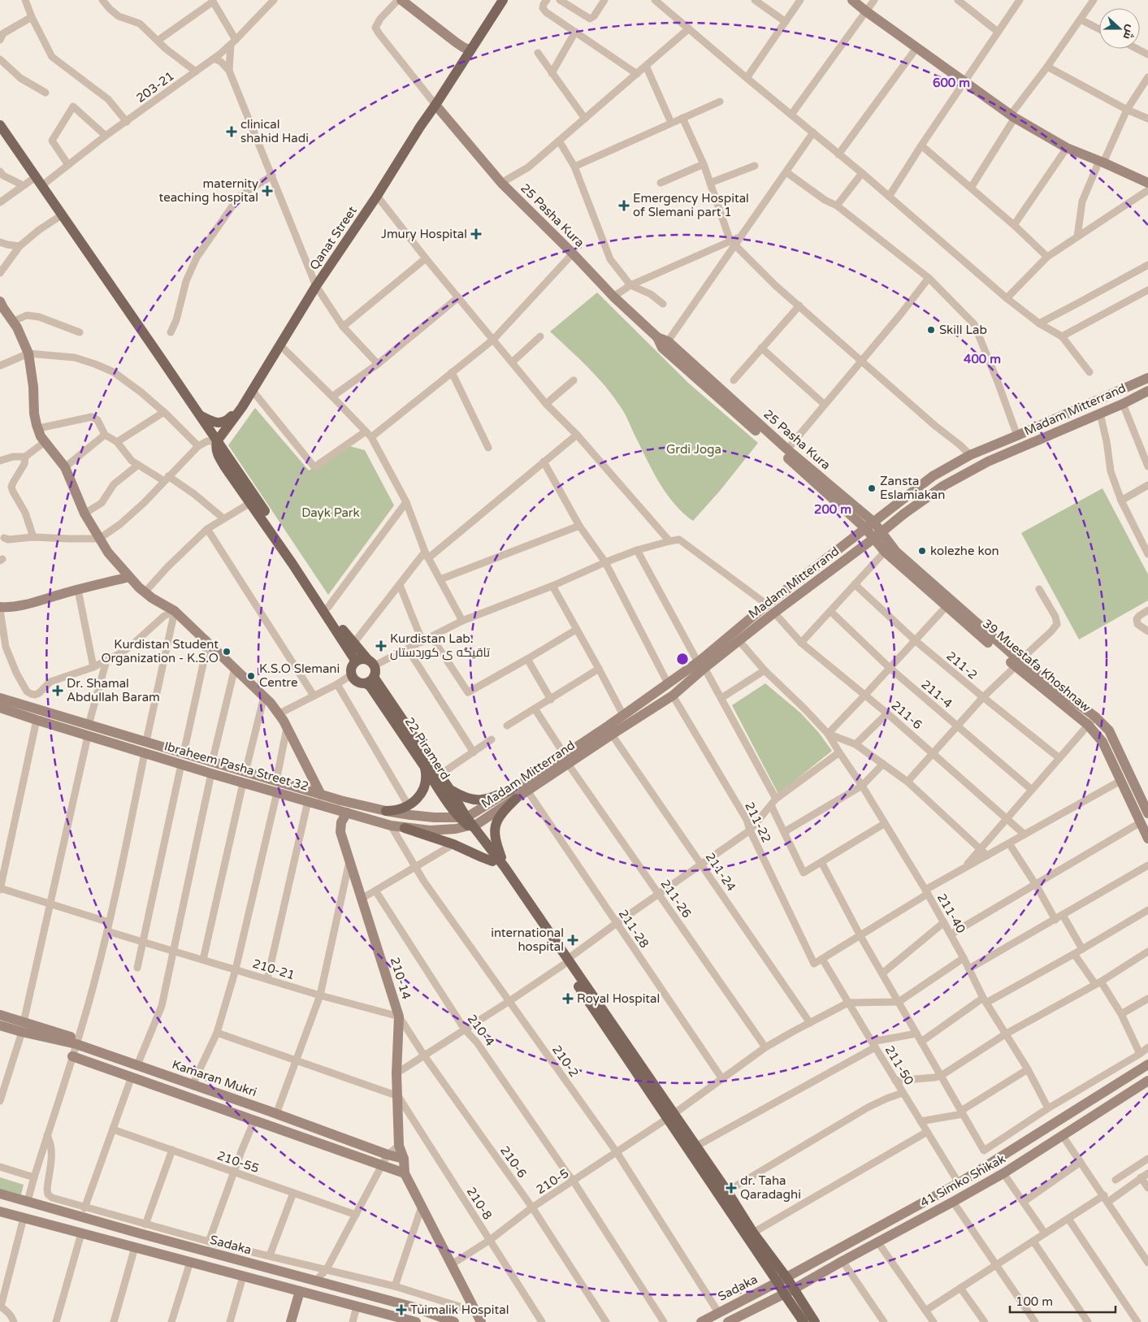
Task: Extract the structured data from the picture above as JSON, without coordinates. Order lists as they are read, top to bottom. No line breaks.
{"streets":{"main road":["25 Pasha Kura","Qanat Street","Madam Mitterrand","39 Muestafa Khoshnaw","22 Piramerd","Ibraheem Pasha Street 32","210-14","Kamaran Mukri","41 Simko Shikak","Sadaka"],"street":["203-21","211-2","211-4","211-6","211-22","211-24","211-26","211-40","211-28","210-21","210-4","210-2","211-50","210-55","210-6","210-5","210-8"]},"crossings":[["25 Pasha Kura","Qanat Street"],["25 Pasha Kura","Madam Mitterrand"],["25 Pasha Kura","39 Muestafa Khoshnaw"],["Madam Mitterrand","39 Muestafa Khoshnaw"],["Madam Mitterrand","211-6"],["Madam Mitterrand","22 Piramerd"],["Madam Mitterrand","Ibraheem Pasha Street 32"],["Madam Mitterrand","211-22"],["Madam Mitterrand","211-24"],["Madam Mitterrand","211-26"],["Madam Mitterrand","211-28"],["22 Piramerd","Ibraheem Pasha Street 32"],["Ibraheem Pasha Street 32","210-14"],["Ibraheem Pasha Street 32","210-2"],["211-22","211-50"],["211-24","210-5"],["211-26","210-5"],["211-28","210-5"],["210-21","210-14"],["210-21","210-6"],["210-14","Kamaran Mukri"],["210-14","210-6"],["210-14","210-8"],["210-4","210-5"],["210-2","210-5"],["210-2","Sadaka"],["211-50","41 Simko Shikak"],["211-50","210-5"],["210-6","210-5"],["41 Simko Shikak","Sadaka"],["210-5","210-8"]],"parks":["Grdi Joga","Dayk Park"],"places":{"health":["clinical shahid Hadi","maternity teaching hospital","Emergency Hospital of Slemani part 1","Jmury Hospital","Kurdistan Lab. تاقيگه ى كوردستان","Dr. Shamal Abdullah Baram","international hospital","Royal Hospital","dr. Taha Qaradaghi","Tuimalik Hospital"],"other":["Skill Lab","Zansta Eslamiakan","kolezhe kon","Kurdistan Student Organization - K.S.O","K.S.O Slemani Centre"]},"scale_bar":"100 m","north":"right","rings":["600 m","400 m","200 m"]}
